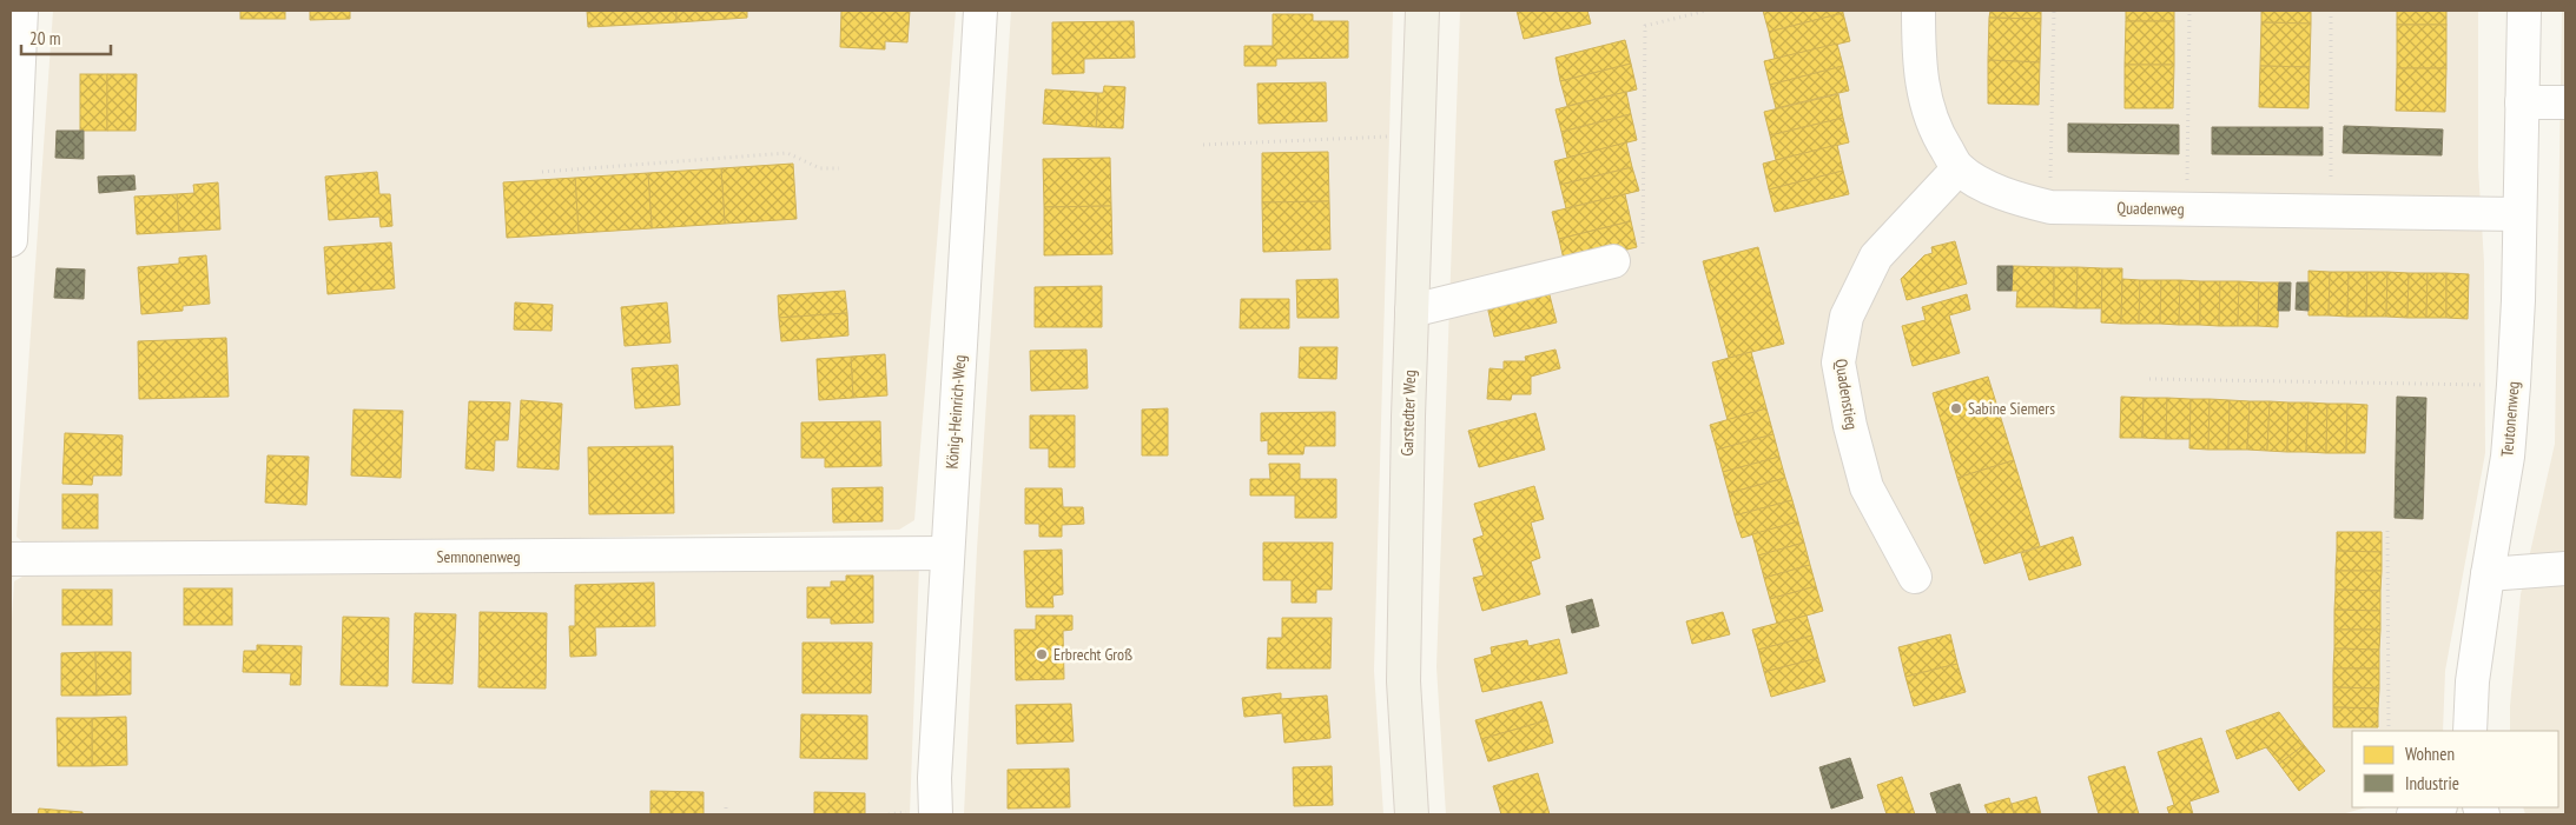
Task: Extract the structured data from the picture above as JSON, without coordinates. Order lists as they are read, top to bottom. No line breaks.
{"streets":{"main road":["Garstedter Weg"],"street":["Quadenweg","Quadenstieg","König-Heinrich-Weg","Teutonenweg","Semnonenweg"]},"crossings":[["Quadenweg","Quadenstieg"],["Quadenweg","Teutonenweg"],["König-Heinrich-Weg","Semnonenweg"]],"places":["Sabine Siemers","Erbrecht Groß"],"legend":["Wohnen","Industrie"],"scale_bar":"20 m"}
